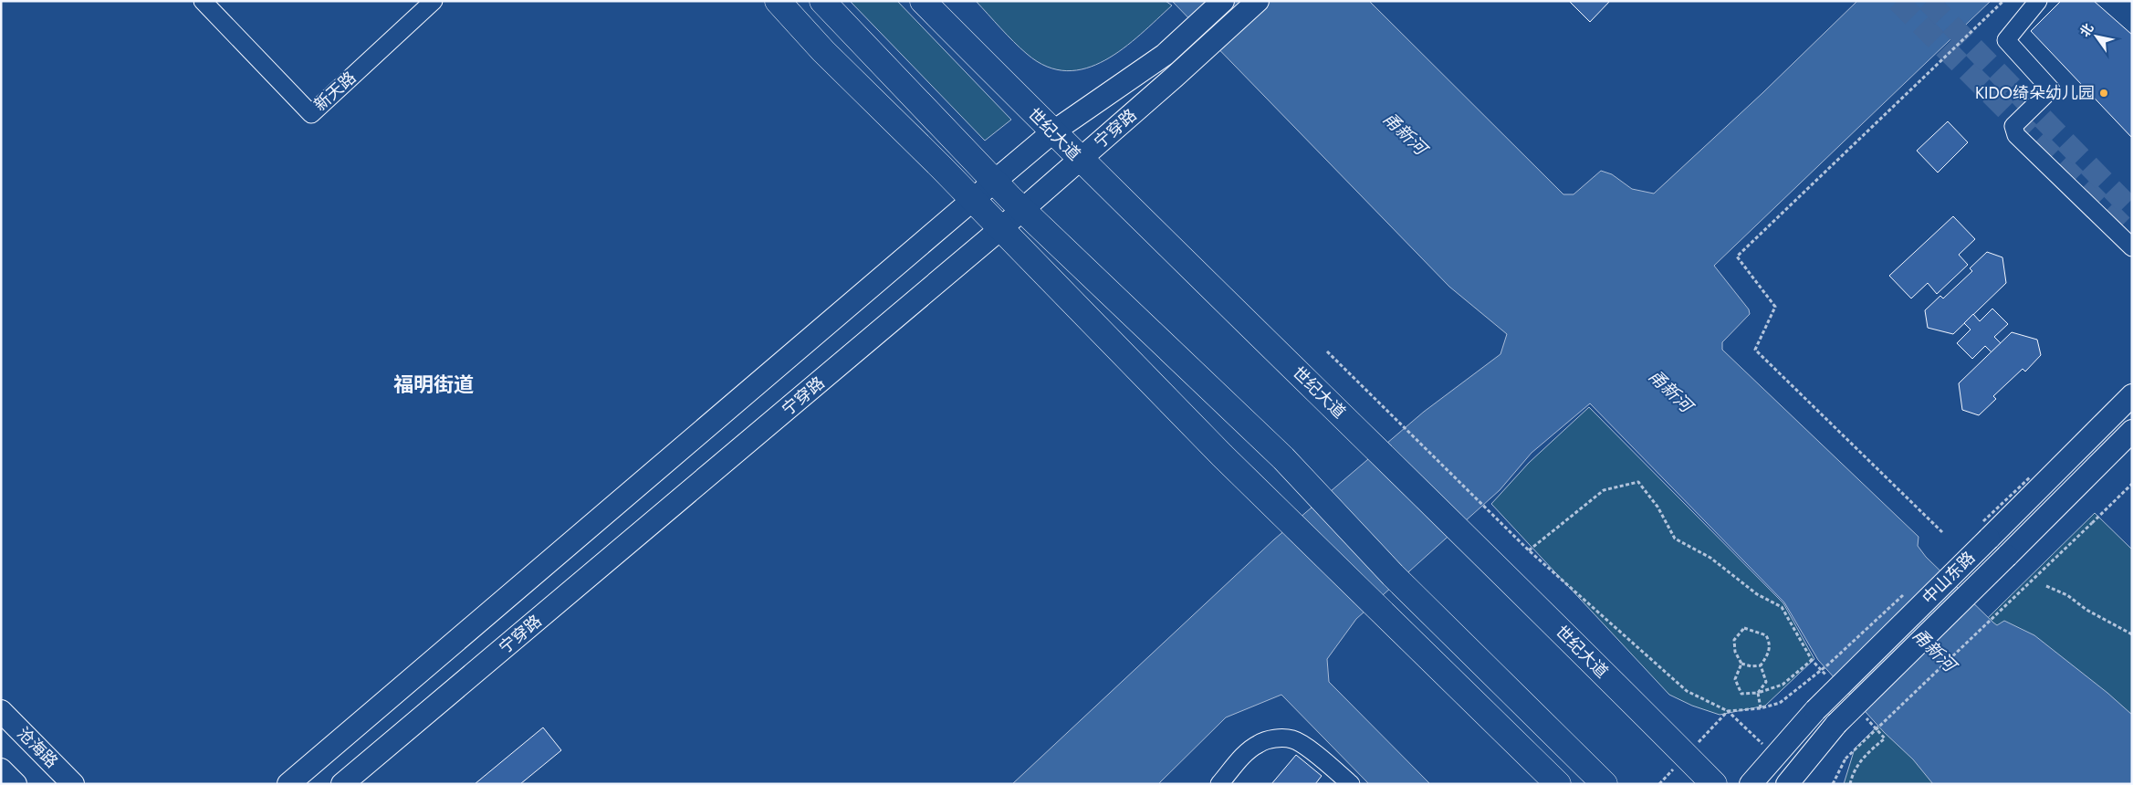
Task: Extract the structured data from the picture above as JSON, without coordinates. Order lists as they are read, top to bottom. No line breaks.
{"streets":{"highway":["世纪大道"],"main road":["宁穿路","中山东路","沧海路"],"street":["新天路"]},"crossings":[["宁穿路","世纪大道"]],"districts":["福明街道"],"water":["甬新河"],"places":["KIDO绮朵幼儿园"],"north":"top left"}
